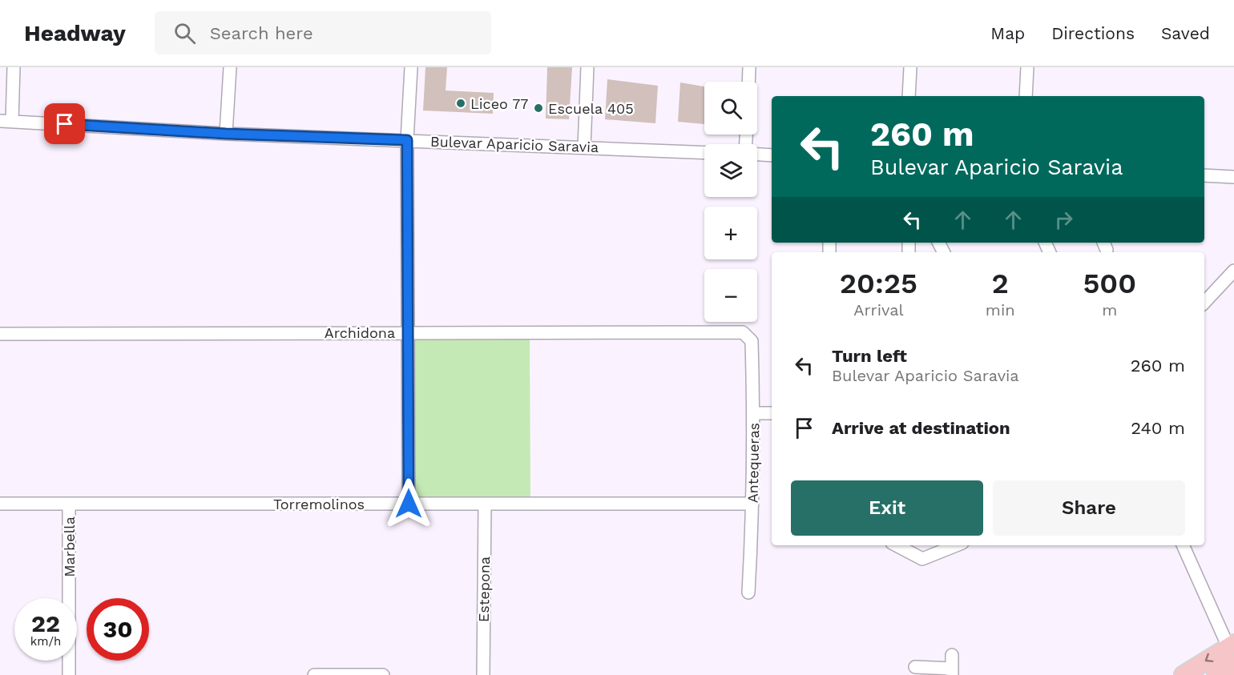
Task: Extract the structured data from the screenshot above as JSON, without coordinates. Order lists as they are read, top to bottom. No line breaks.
{"streets":{"street":["Bulevar Aparicio Saravia","Archidona","Antequeras","Torremolinos","Marbella","Estepona"]},"crossings":[["Archidona","Antequeras"],["Antequeras","Torremolinos"],["Torremolinos","Marbella"],["Torremolinos","Estepona"]],"places":["Liceo 77","Escuela 405"],"page":{"header":"Headway","search":"Search here","nav":["Map","Directions","Saved"],"map_buttons":["+","−"],"turn":["260 m","Bulevar Aparicio Saravia"],"eta":["20:25","Arrival","2","min","500","m"],"list":[{"name":"Turn left","note":"Bulevar Aparicio Saravia","value":"260 m"},{"name":"Arrive at destination","value":"240 m"}],"buttons":["Exit","Share"],"speed":"22 km/h","limit":"30"}}
